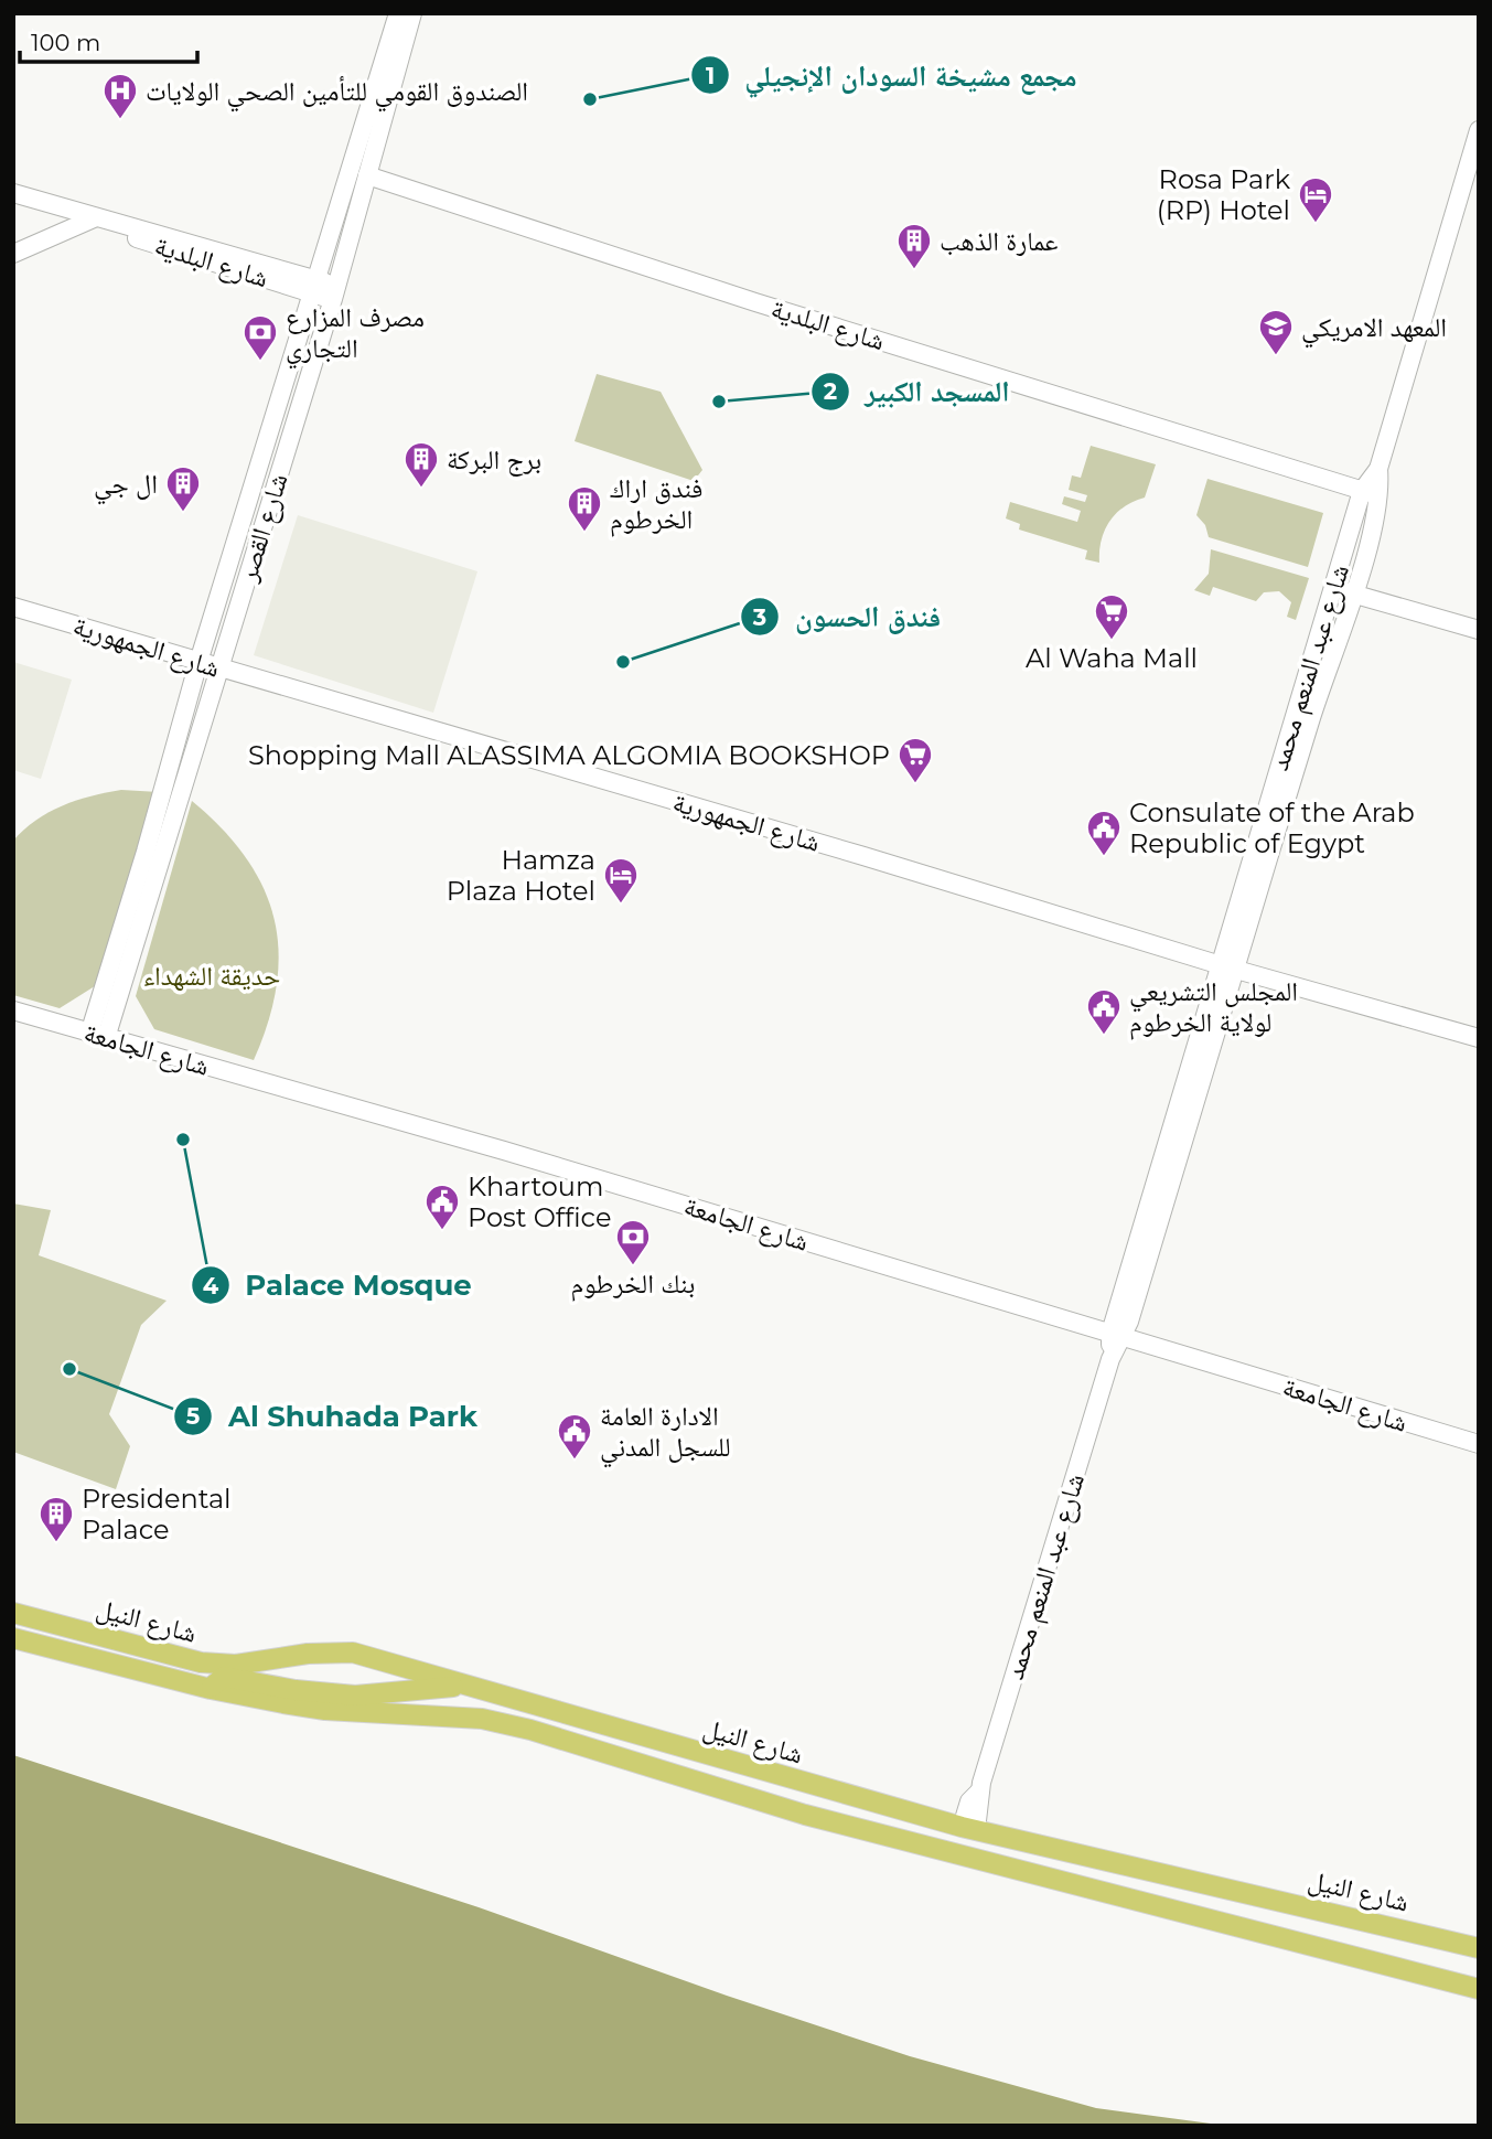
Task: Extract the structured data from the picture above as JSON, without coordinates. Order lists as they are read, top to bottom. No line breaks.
{"streets":{"main road":["شارع البلدية","شارع القصر","شارع الجمهورية","شارع عبد المنعم محمد","شارع الجامعة","شارع النيل"]},"crossings":[["شارع البلدية","شارع القصر"],["شارع البلدية","شارع عبد المنعم محمد"],["شارع القصر","شارع الجمهورية"],["شارع القصر","شارع الجامعة"],["شارع الجمهورية","شارع عبد المنعم محمد"],["شارع عبد المنعم محمد","شارع الجامعة"],["شارع عبد المنعم محمد","شارع النيل"]],"parks":["حديقة الشهداء"],"places":{"other":["مجمع مشيخة السودان الإنجيلي","المسجد الكبير","فندق الحسون","Palace Mosque","Al Shuhada Park"],"hospital":["الصندوق القومي للتأمين الصحي الولايات"],"hotel":["Rosa Park (RP) Hotel","Hamza Plaza Hotel"],"building":["عمارة الذهب","برج البركة","ال جي","فندق اراك الخرطوم","Presidental Palace"],"school or university":["المعهد الامريكي"],"bank":["مصرف المزارع التجاري","بنك الخرطوم"],"supermarket":["Al Waha Mall","Shopping Mall ALASSIMA ALGOMIA BOOKSHOP"],"public building":["Consulate of the Arab Republic of Egypt","المجلس التشريعي لولاية الخرطوم","Khartoum Post Office","الادارة العامة للسجل المدني"]},"scale_bar":"100 m"}
